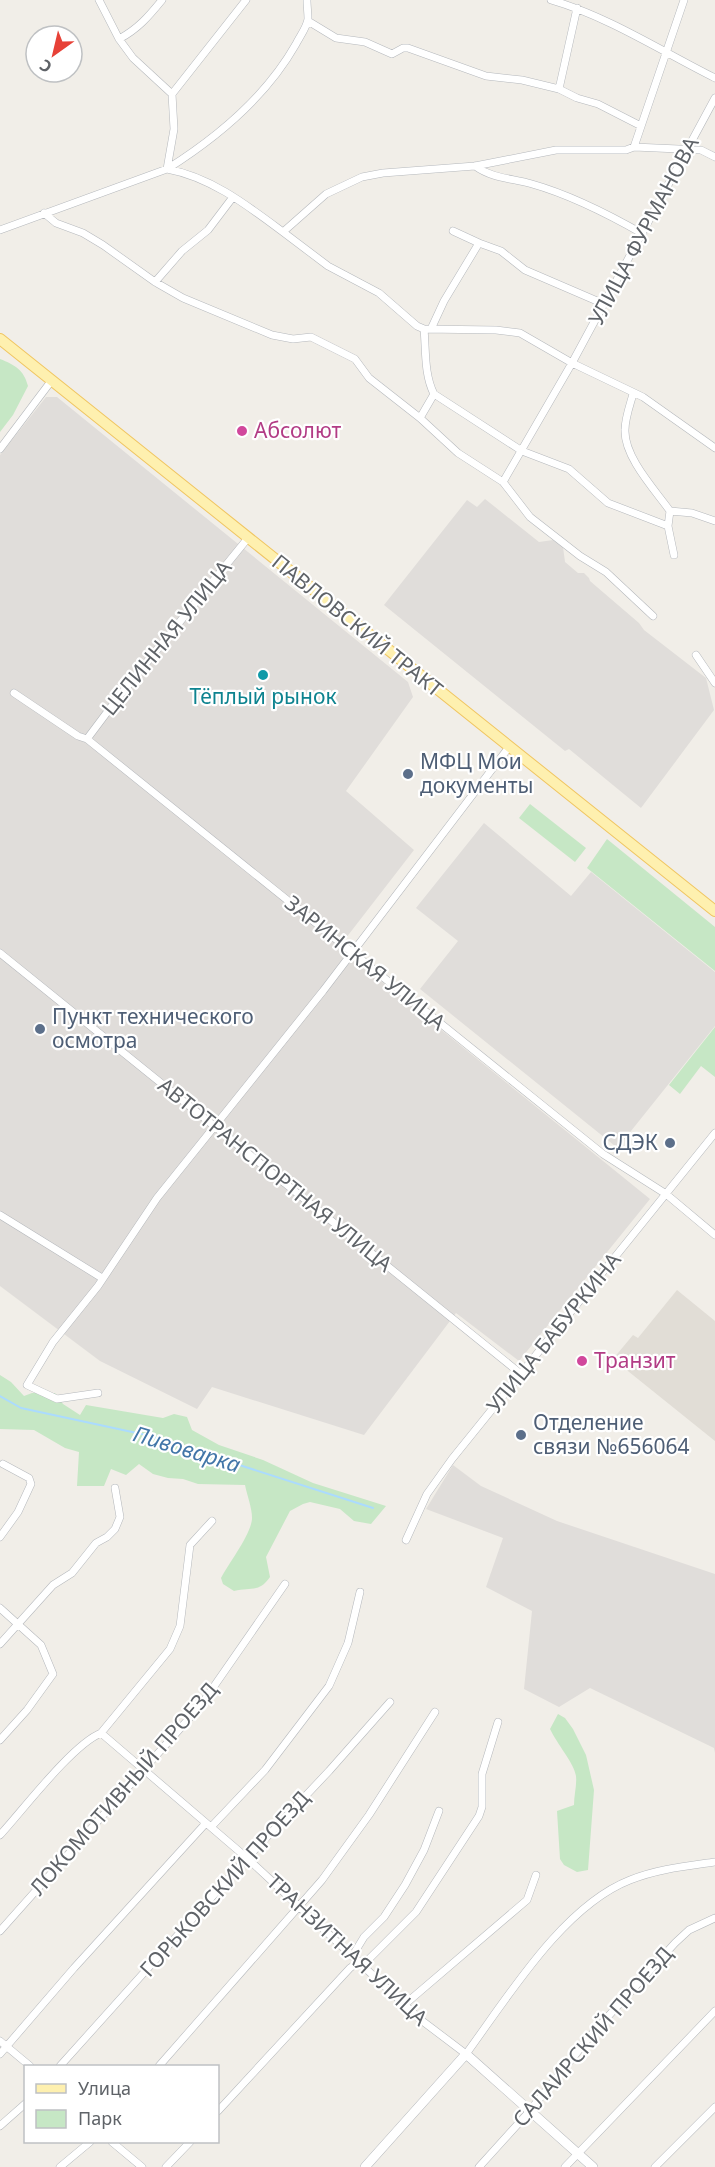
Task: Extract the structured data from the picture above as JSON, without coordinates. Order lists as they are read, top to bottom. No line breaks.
{"streets":{"main road":["ПАВЛОВСКИЙ ТРАКТ"],"street":["УЛИЦА ФУРМАНОВА","ЦЕЛИННАЯ УЛИЦА","ЗАРИНСКАЯ УЛИЦА","АВТОТРАНСПОРТНАЯ УЛИЦА","УЛИЦА БАБУРКИНА","ЛОКОМОТИВНЫЙ ПРОЕЗД","ГОРЬКОВСКИЙ ПРОЕЗД","ТРАНЗИТНАЯ УЛИЦА","САЛАИРСКИЙ ПРОЕЗД"]},"crossings":[["ПАВЛОВСКИЙ ТРАКТ","ЦЕЛИННАЯ УЛИЦА"],["ЦЕЛИННАЯ УЛИЦА","ЗАРИНСКАЯ УЛИЦА"],["ЗАРИНСКАЯ УЛИЦА","УЛИЦА БАБУРКИНА"],["АВТОТРАНСПОРТНАЯ УЛИЦА","УЛИЦА БАБУРКИНА"],["ЛОКОМОТИВНЫЙ ПРОЕЗД","ТРАНЗИТНАЯ УЛИЦА"],["ГОРЬКОВСКИЙ ПРОЕЗД","ТРАНЗИТНАЯ УЛИЦА"],["ТРАНЗИТНАЯ УЛИЦА","САЛАИРСКИЙ ПРОЕЗД"]],"water":["Пивоварка"],"places":["Абсолют","Тёплый рынок","МФЦ Мои документы","Пункт технического осмотра","СДЭК","Транзит","Отделение связи №656064"],"legend":["Улица","Парк"],"north":"bottom left"}
